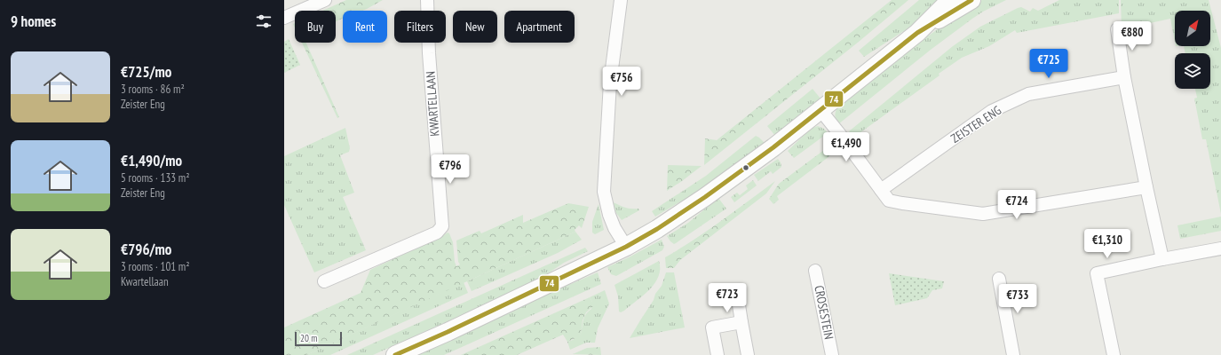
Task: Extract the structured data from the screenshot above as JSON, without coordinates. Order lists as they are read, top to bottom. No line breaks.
{"streets":{"street":["KWARTELLAAN","ZEISTER ENG","CROSESTEIN"]},"lines":["transit line 74"],"scale_bar":"20 m","north":"top right","page":{"heading":"9 homes","chip":["Buy","Rent","Filters","New","Apartment"],"price":["€880","€725","€756","€1,490","€796","€724","€1,310","€723","€733"],"list":[{"name":"€725/mo","note":"3 rooms · 86 m² · Zeister Eng"},{"name":"€1,490/mo","note":"5 rooms · 133 m² · Zeister Eng"},{"name":"€796/mo","note":"3 rooms · 101 m² · Kwartellaan"}],"scale":"20 m"}}
